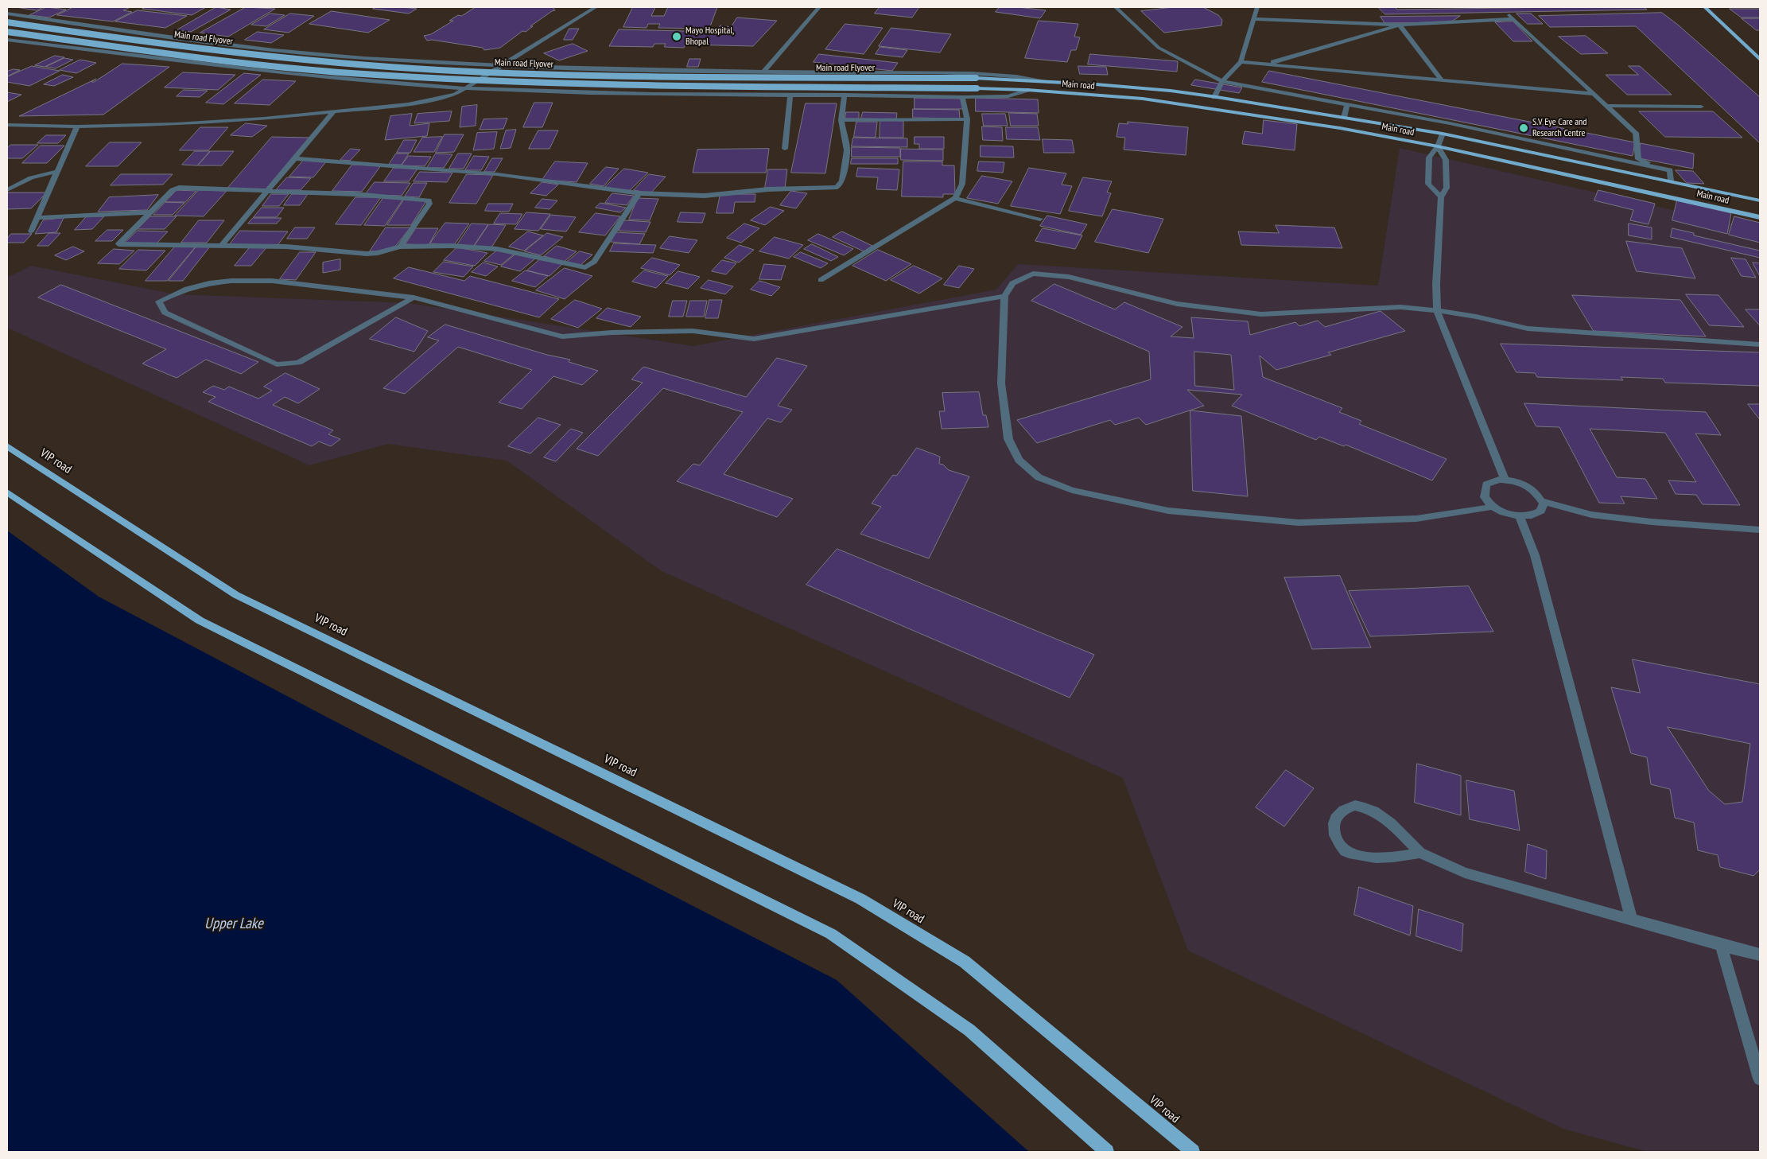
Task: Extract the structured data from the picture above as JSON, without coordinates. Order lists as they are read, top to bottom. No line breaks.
{"streets":{"main road":["Main road Flyover","Main road","VIP road"]},"crossings":[["Main road Flyover","Main road"]],"water":["Upper Lake"],"places":["Mayo Hospital, Bhopal","S.V Eye Care and Research Centre"]}
